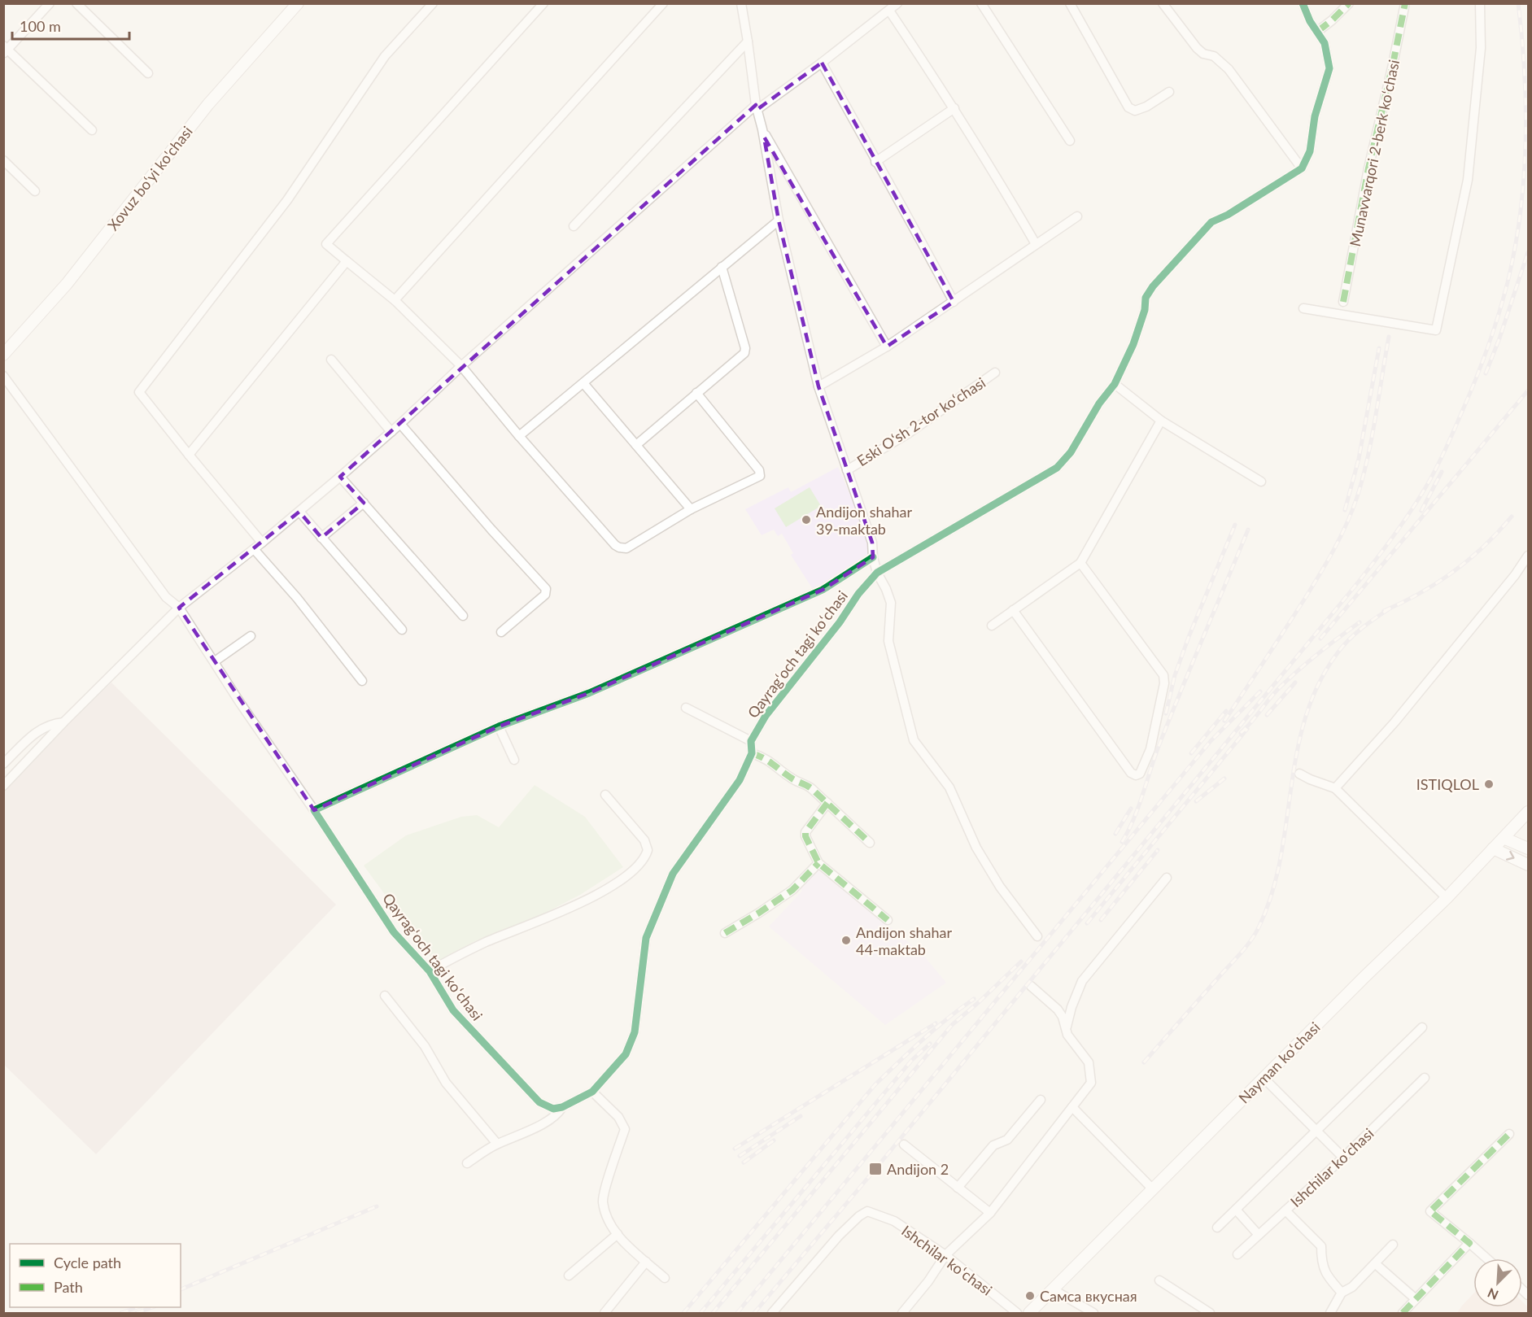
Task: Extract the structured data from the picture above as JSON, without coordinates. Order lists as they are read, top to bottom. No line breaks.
{"streets":{"main road":["Xovuz bo‘yi ko'chasi","Nayman koʻchasi"],"street":["Munavvarqori 2-berk koʻchasi","Eski Oʻsh 2-tor koʻchasi","Qayragʻoch tagi koʻchasi","Ishchilar koʻchasi"]},"places":{"other":["Andijon shahar 39-maktab","ISTIQLOL","Andijon shahar 44-maktab","Самса вкусная"],"transit":["Andijon 2"]},"legend":["Cycle path","Path"],"scale_bar":"100 m","north":"bottom left"}
